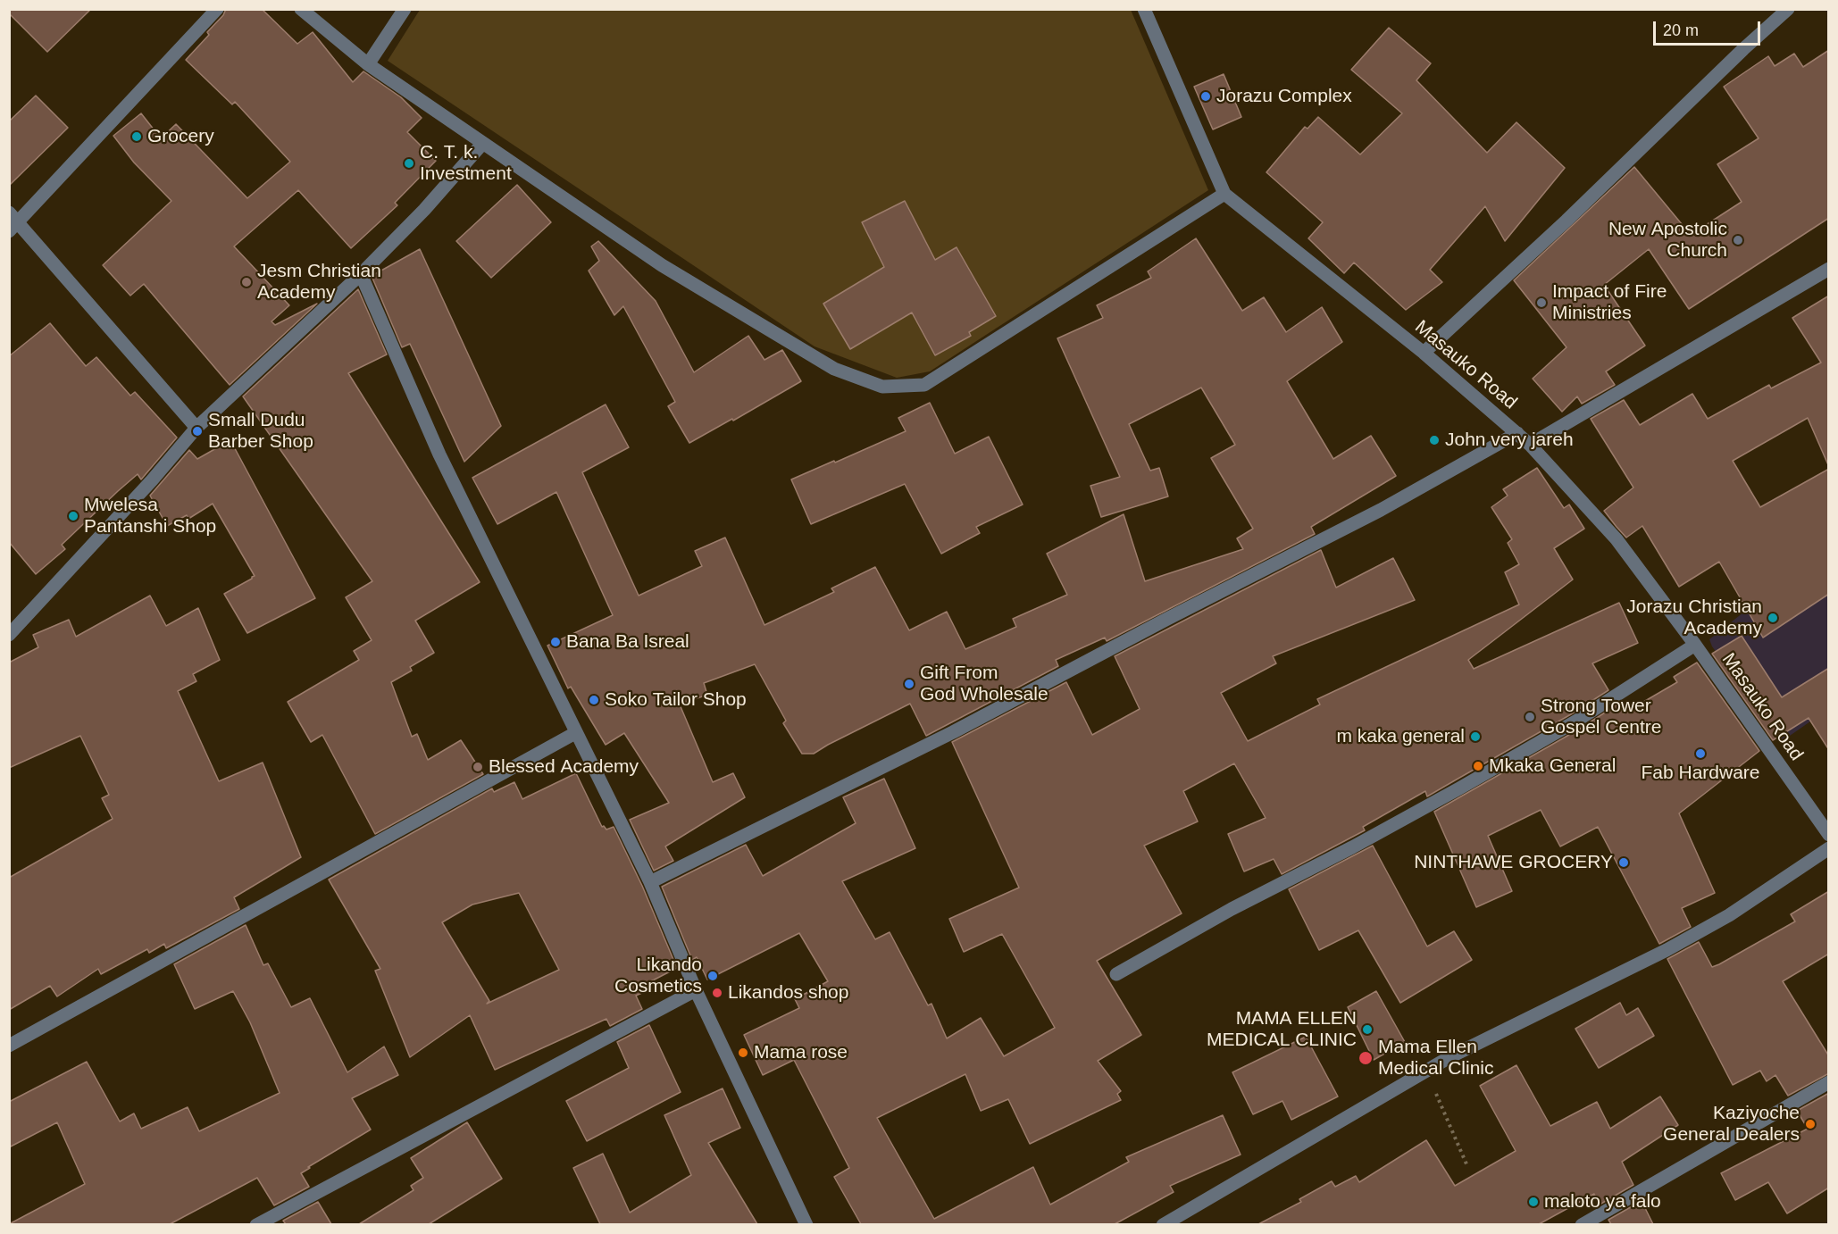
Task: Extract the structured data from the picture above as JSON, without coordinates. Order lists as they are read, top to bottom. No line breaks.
{"streets":{"street":["Masauko Road"]},"places":["Jorazu Complex","Grocery","C. T. k. Investment","New Apostolic Church","Jesm Christian Academy","Impact of Fire Ministries","Small Dudu Barber Shop","John very jareh","Mwelesa Pantanshi Shop","Jorazu Christian Academy","Bana Ba Isreal","Gift From God Wholesale","Soko Tailor Shop","Strong Tower Gospel Centre","m kaka general","Fab Hardware","Mkaka General","Blessed Academy","NINTHAWE GROCERY","Likando Cosmetics","Likandos shop","MAMA ELLEN MEDICAL CLINIC","Mama rose","Mama Ellen Medical Clinic","Kaziyoche General Dealers","maloto ya falo"],"scale_bar":"20 m"}
